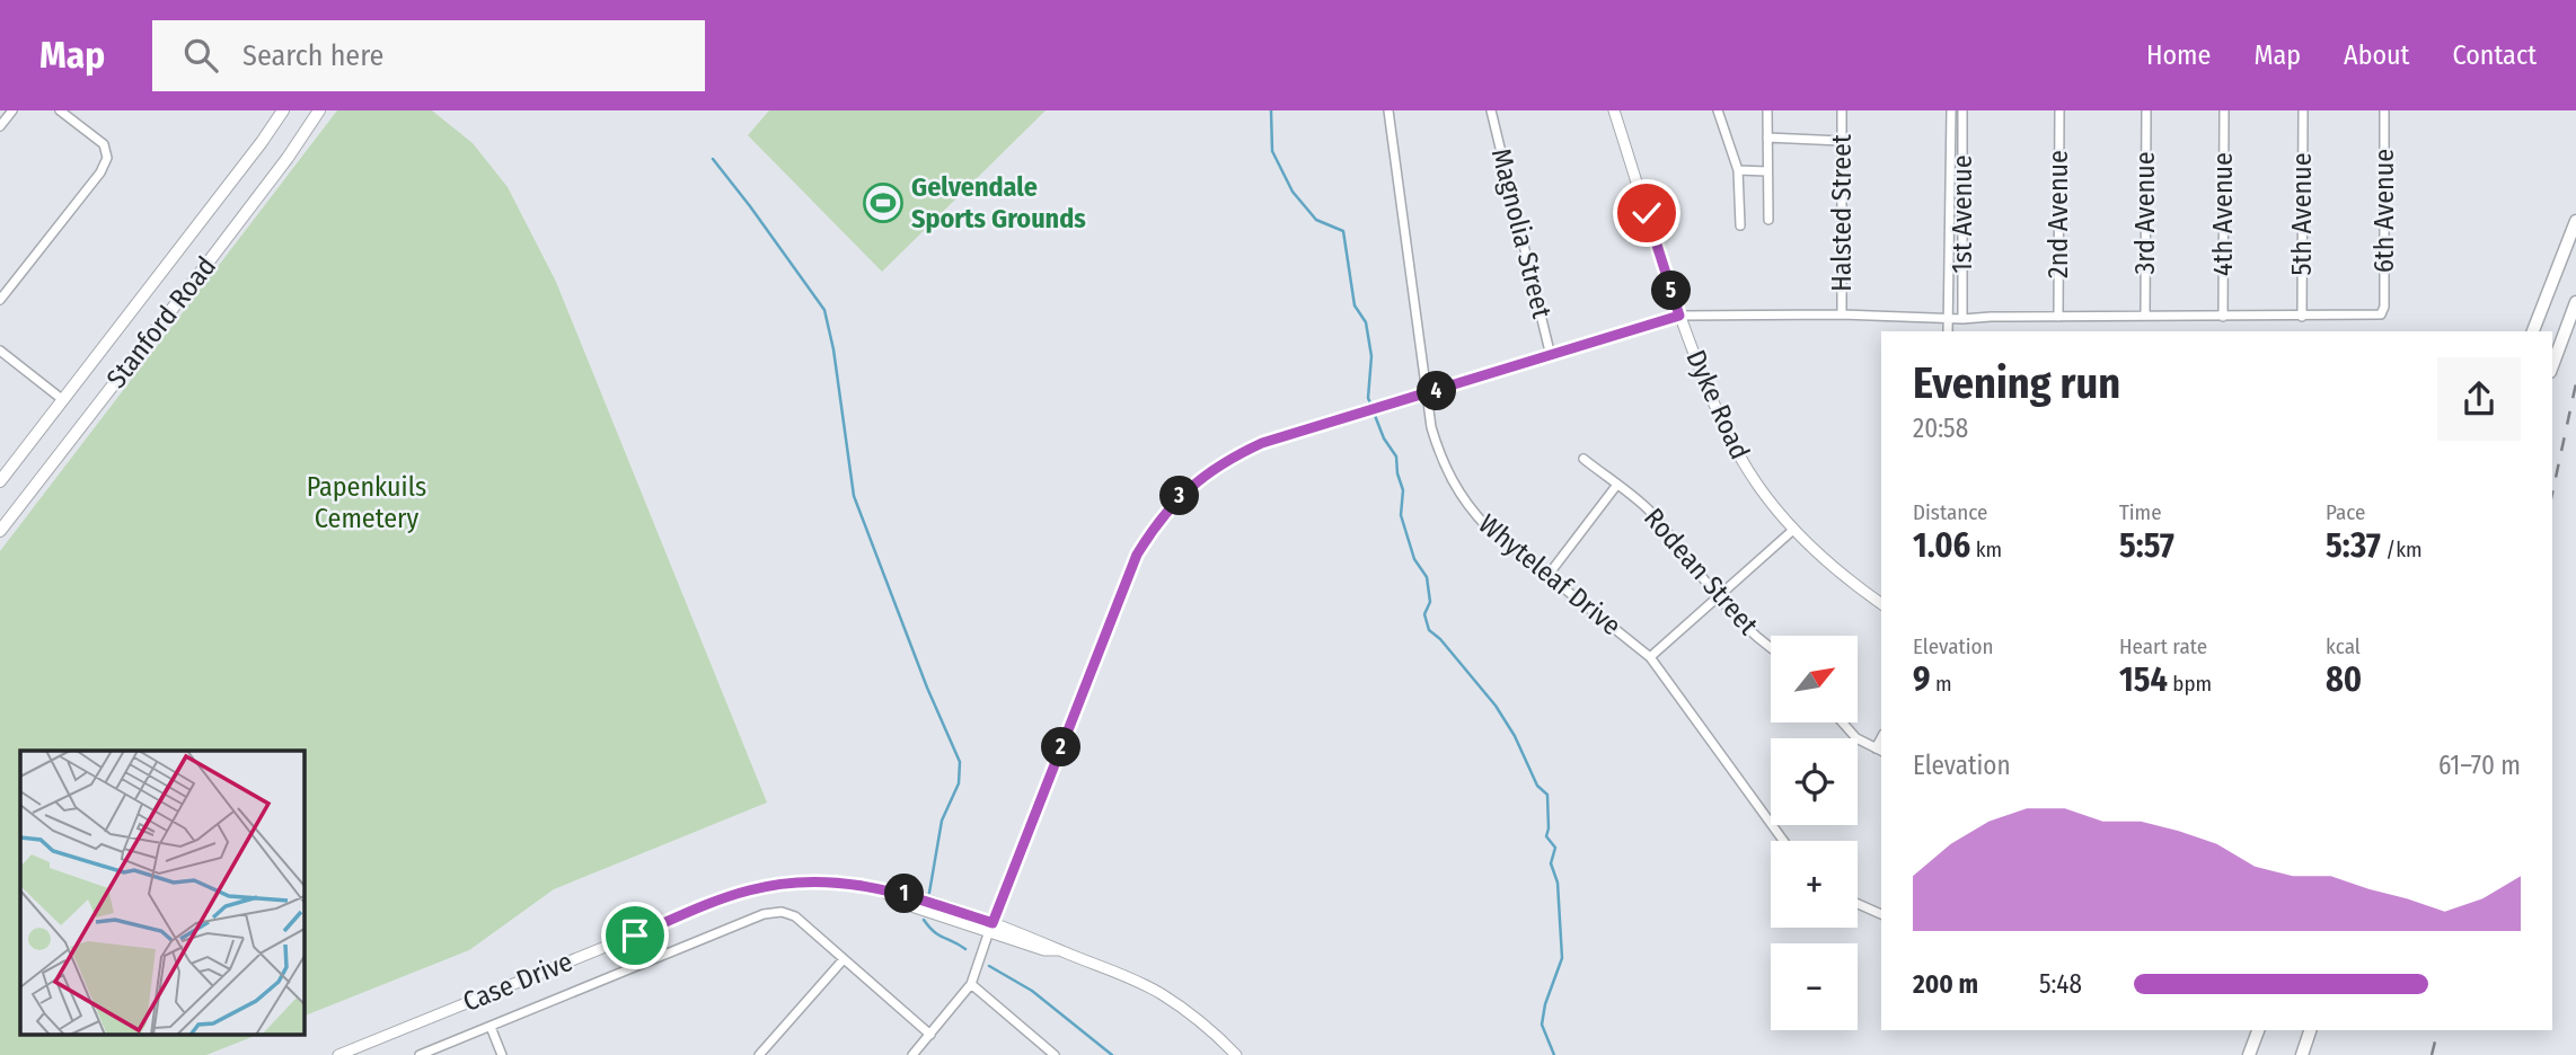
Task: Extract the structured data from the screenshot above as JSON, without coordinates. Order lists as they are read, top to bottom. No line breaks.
{"streets":{"main road":["Stanford Road"],"street":["6th Avenue","Halsted Street","3rd Avenue","1st Avenue","2nd Avenue","4th Avenue","5th Avenue","Magnolia Street","Dyke Road","Rodean Street","Whyteleaf Drive","Case Drive"]},"crossings":[["6th Avenue","5th Avenue"],["Rodean Street","Whyteleaf Drive"]],"parks":["Papenkuils Cemetery"],"places":{"sports":["Gelvendale Sports Grounds"]},"north":"top right","page":{"header":"Map","search":"Search here","nav":["Home","Map","About","Contact"],"pins":["5","4","3","2","1"],"heading":["Evening run","20:58"],"stats":[["Distance","1.06 km"],["Time","5:57"],["Pace","5:37 /km"],["Elevation","9 m"],["Heart rate","154 bpm"],["kcal","80"]],"map_buttons":["+","−"],"chart":["Elevation","61–70 m"],"list":[{"name":"200 m","note":"5:48"}]}}
